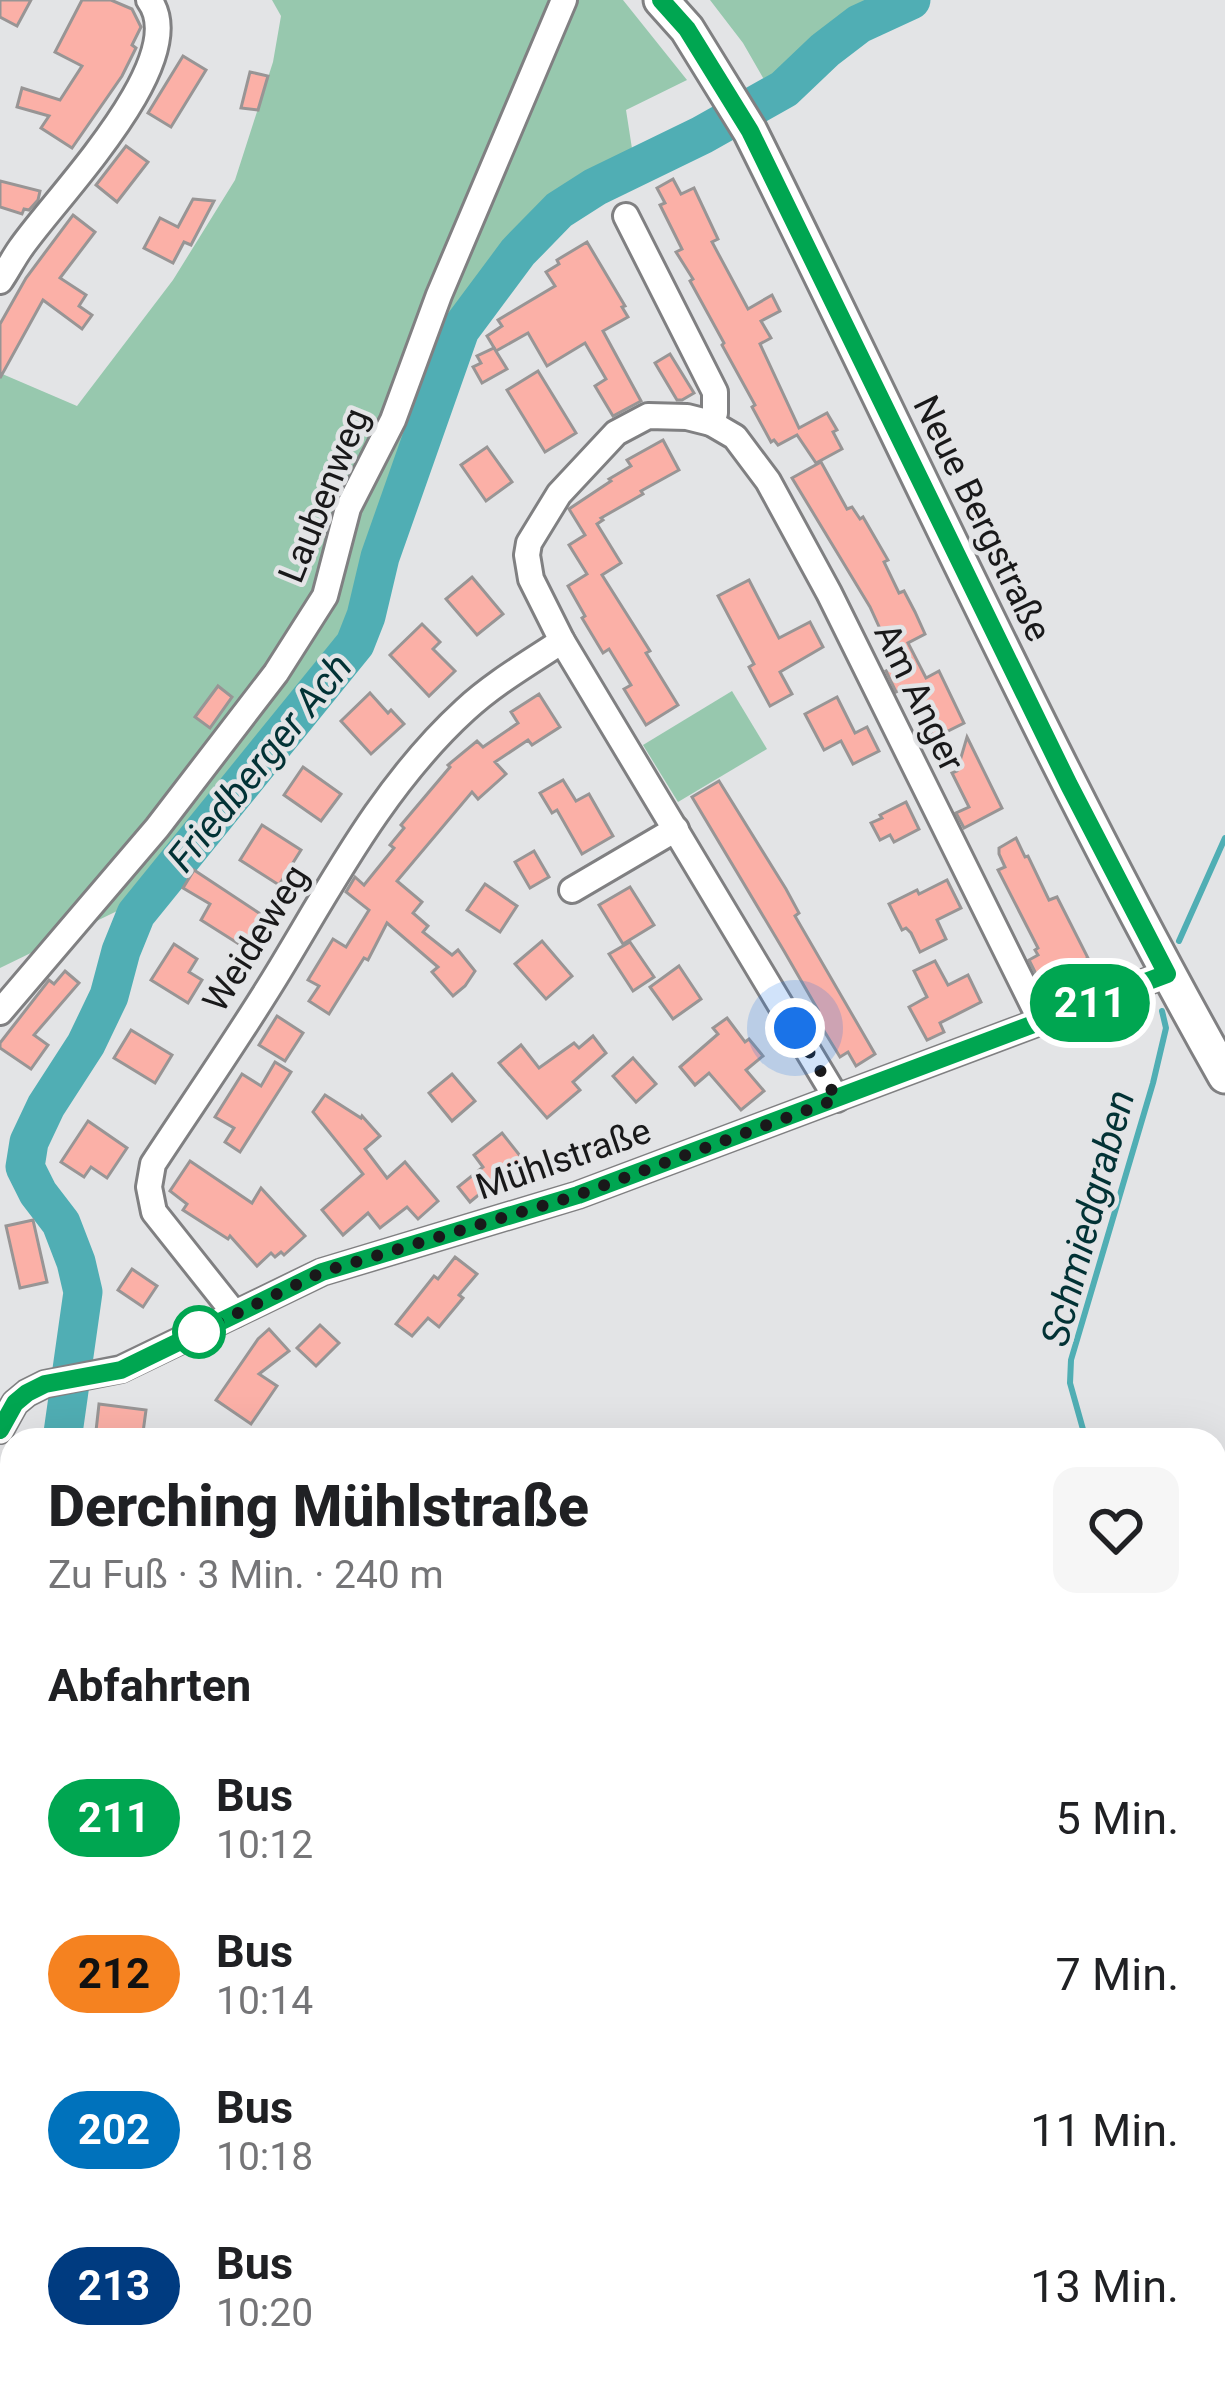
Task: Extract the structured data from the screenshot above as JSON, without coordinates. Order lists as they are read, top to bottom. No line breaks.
{"streets":{"main road":["Neue Bergstraße"],"street":["Laubenweg","Am Anger","Weideweg","Mühlstraße"]},"crossings":[["Neue Bergstraße","Mühlstraße"],["Am Anger","Mühlstraße"],["Weideweg","Mühlstraße"]],"water":["Friedberger Ach","Schmiedgraben"],"lines":["bus line 211"],"page":{"on_map":"211","heading":[["Derching Mühlstraße","Zu Fuß · 3 Min. · 240 m"],"Abfahrten"],"list":[{"mark":"211","name":"Bus","note":"10:12","value":"5 Min."},{"mark":"212","name":"Bus","note":"10:14","value":"7 Min."},{"mark":"202","name":"Bus","note":"10:18","value":"11 Min."},{"mark":"213","name":"Bus","note":"10:20","value":"13 Min."}]}}
